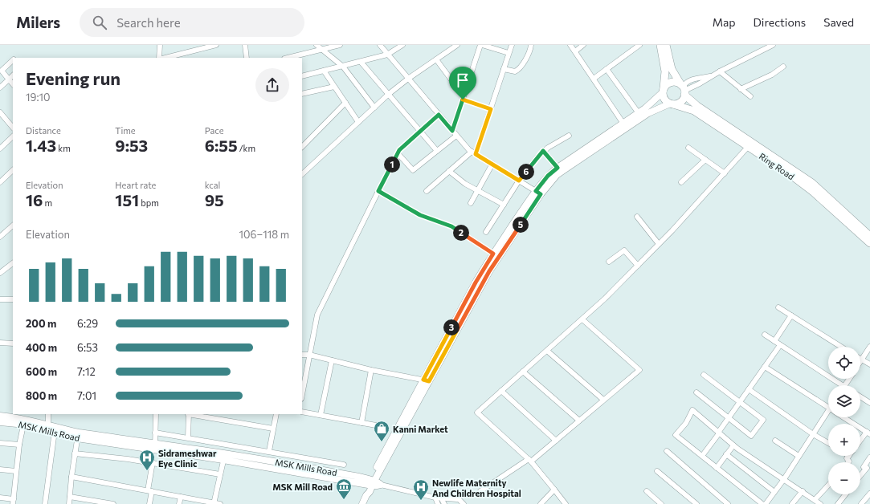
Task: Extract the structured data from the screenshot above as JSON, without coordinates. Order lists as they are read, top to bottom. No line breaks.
{"streets":{"highway":["Ring Road"],"main road":["MSK Mills Road"]},"places":{"shop":["Kanni Market"],"hospital":["Sidrameshwar Eye Clinic","Newlife Maternity And Children Hospital"],"museum":["MSK Mill Road"]},"page":{"header":"Milers","search":"Search here","nav":["Map","Directions","Saved"],"heading":["Evening run","19:10"],"stats":[["Distance","1.43 km"],["Time","9:53"],["Pace","6:55 /km"],["Elevation","16 m"],["Heart rate","151 bpm"],["kcal","95"]],"pins":["1","6","5","2","3"],"chart":["Elevation","106–118 m"],"list":[{"name":"200 m","note":"6:29"},{"name":"400 m","note":"6:53"},{"name":"600 m","note":"7:12"},{"name":"800 m","note":"7:01"}],"map_buttons":["+","−"]}}
